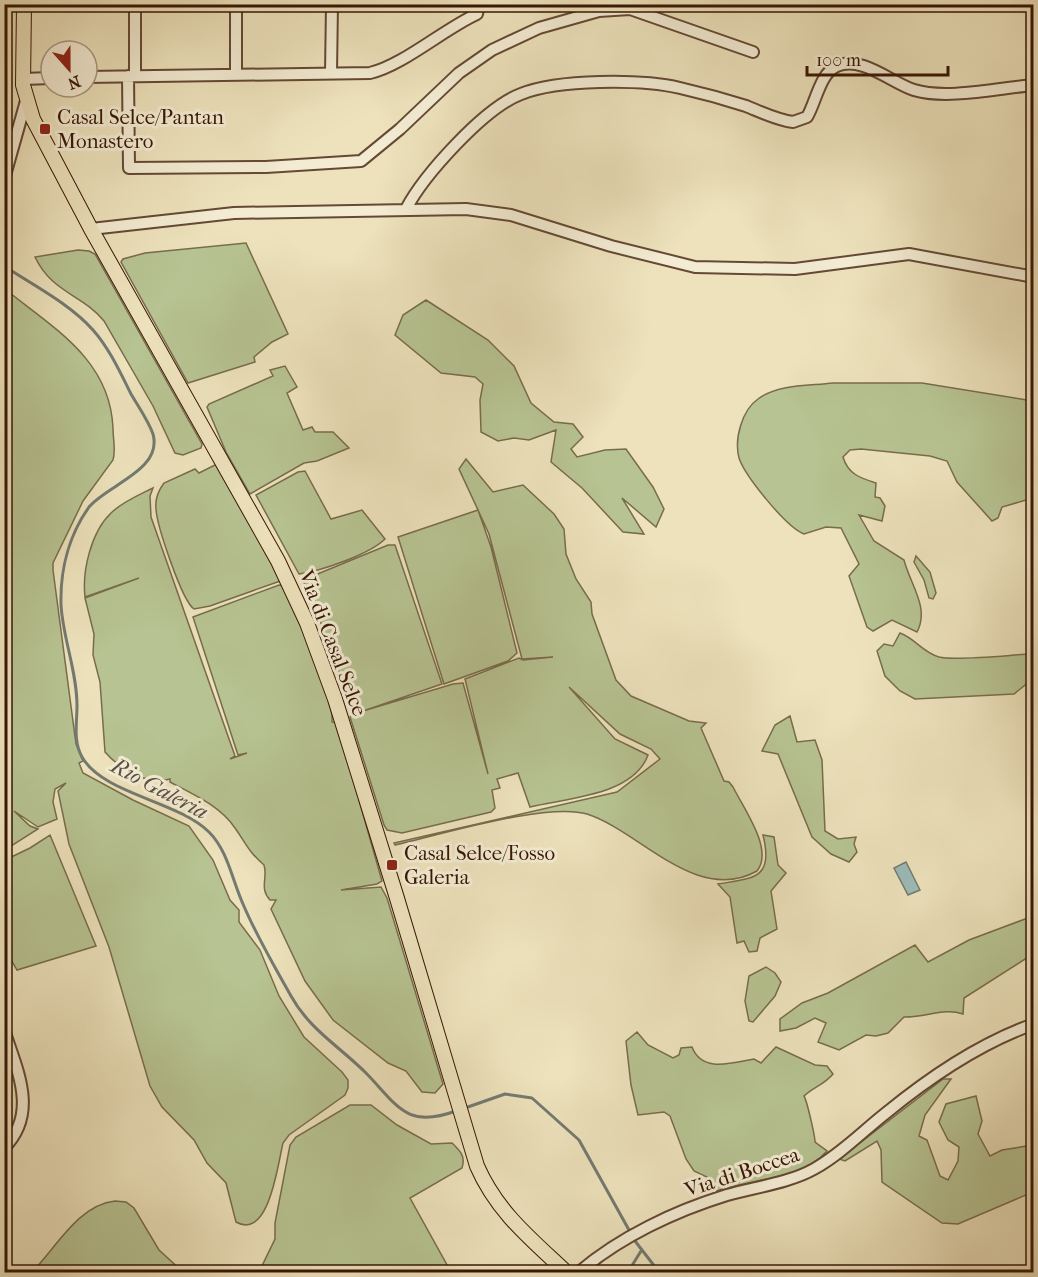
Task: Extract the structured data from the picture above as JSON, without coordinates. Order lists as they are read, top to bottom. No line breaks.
{"streets":{"main road":["Via di Casal Selce"],"street":["Via di Boccea"]},"water":["Rio Galeria"],"places":{"transit":["Casal Selce/Pantan Monastero","Casal Selce/Fosso Galeria"]},"scale_bar":"100 m","north":"bottom"}
